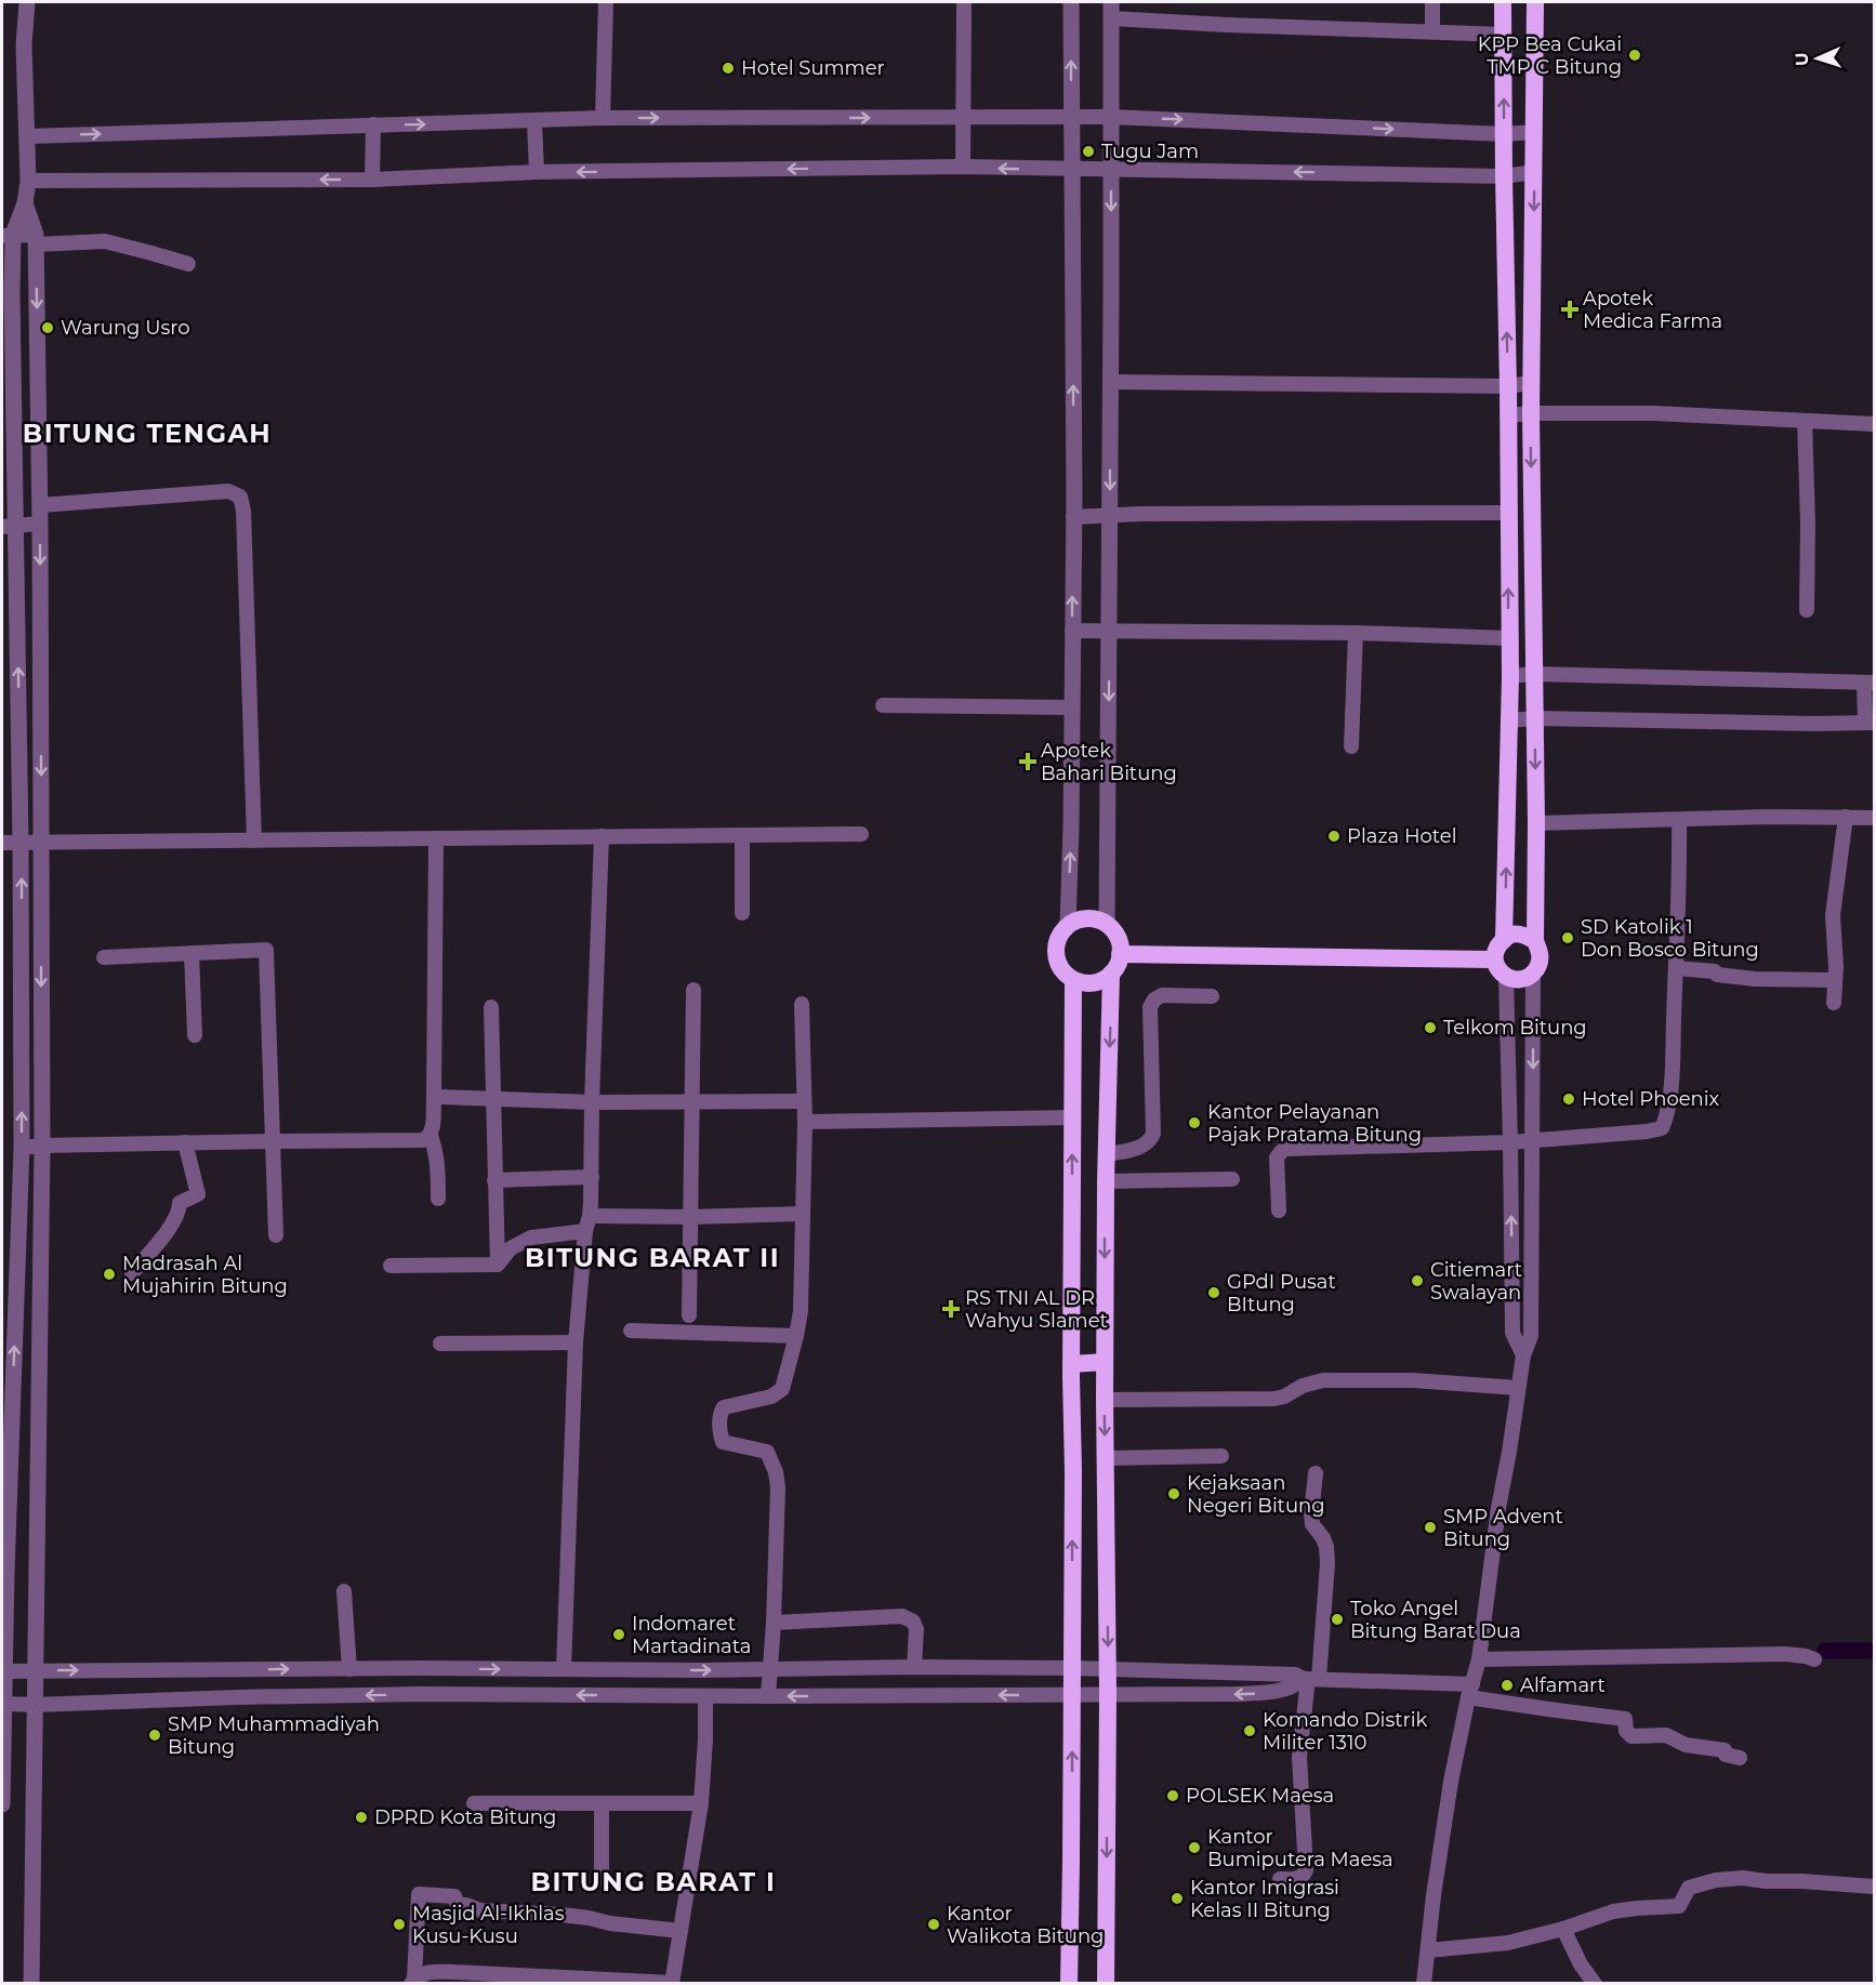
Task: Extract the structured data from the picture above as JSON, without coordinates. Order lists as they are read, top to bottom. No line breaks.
{"districts":["BITUNG TENGAH","BITUNG BARAT II","BITUNG BARAT I"],"places":{"other":["KPP Bea Cukai TMP C Bitung","Hotel Summer","Tugu Jam","Warung Usro","Plaza Hotel","SD Katolik 1 Don Bosco Bitung","Telkom Bitung","Hotel Phoenix","Kantor Pelayanan Pajak Pratama Bitung","Madrasah Al Mujahirin Bitung","Citiemart Swalayan","GPdI Pusat BItung","Kejaksaan Negeri Bitung","SMP Advent Bitung","Toko Angel Bitung Barat Dua","Indomaret Martadinata","Alfamart","Komando Distrik Militer 1310","SMP Muhammadiyah Bitung","POLSEK Maesa","DPRD Kota Bitung","Kantor Bumiputera Maesa","Kantor Imigrasi Kelas II Bitung","Masjid Al-Ikhlas Kusu-Kusu","Kantor Walikota Bitung"],"health":["Apotek Medica Farma","Apotek Bahari Bitung","RS TNI AL DR Wahyu Slamet"]},"north":"left"}
